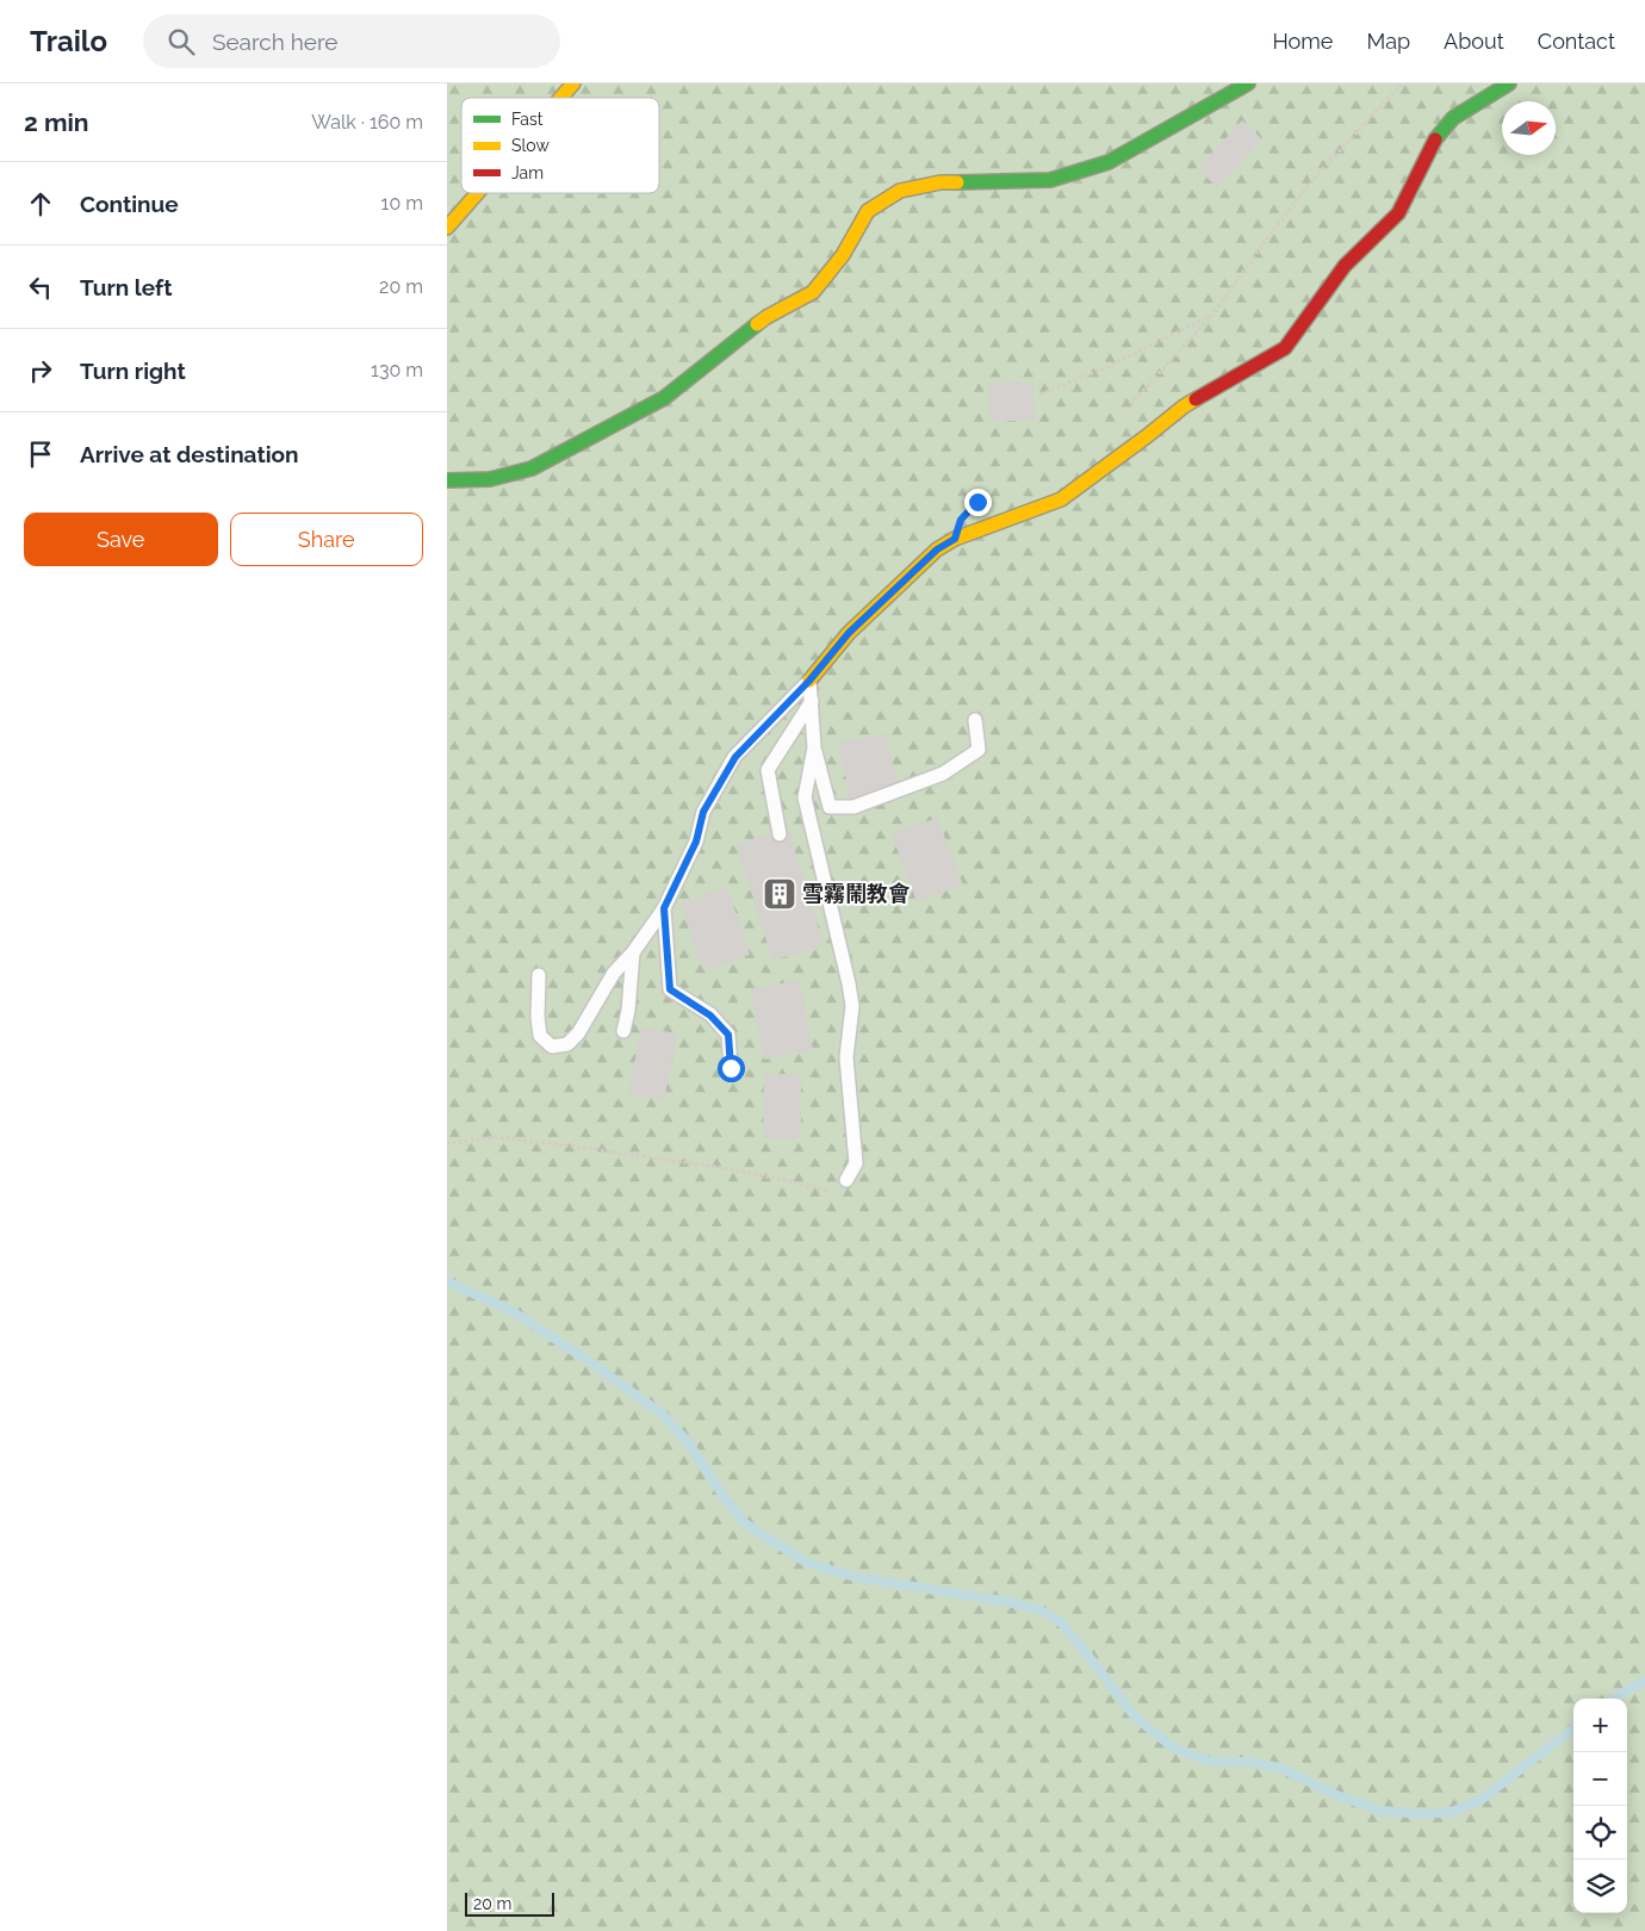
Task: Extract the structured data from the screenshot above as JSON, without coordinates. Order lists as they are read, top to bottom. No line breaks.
{"places":{"building":["雪霧鬧教會"]},"legend":["Fast","Slow","Jam"],"scale_bar":"20 m","north":"right","page":{"header":"Trailo","search":"Search here","nav":["Home","Map","About","Contact"],"heading":["2 min","Walk · 160 m"],"list":[["Continue","10 m"],["Turn left","20 m"],["Turn right","130 m"],"Arrive at destination"],"buttons":["Save","Share"],"map_buttons":["+","−"],"scale":"20 m"}}
